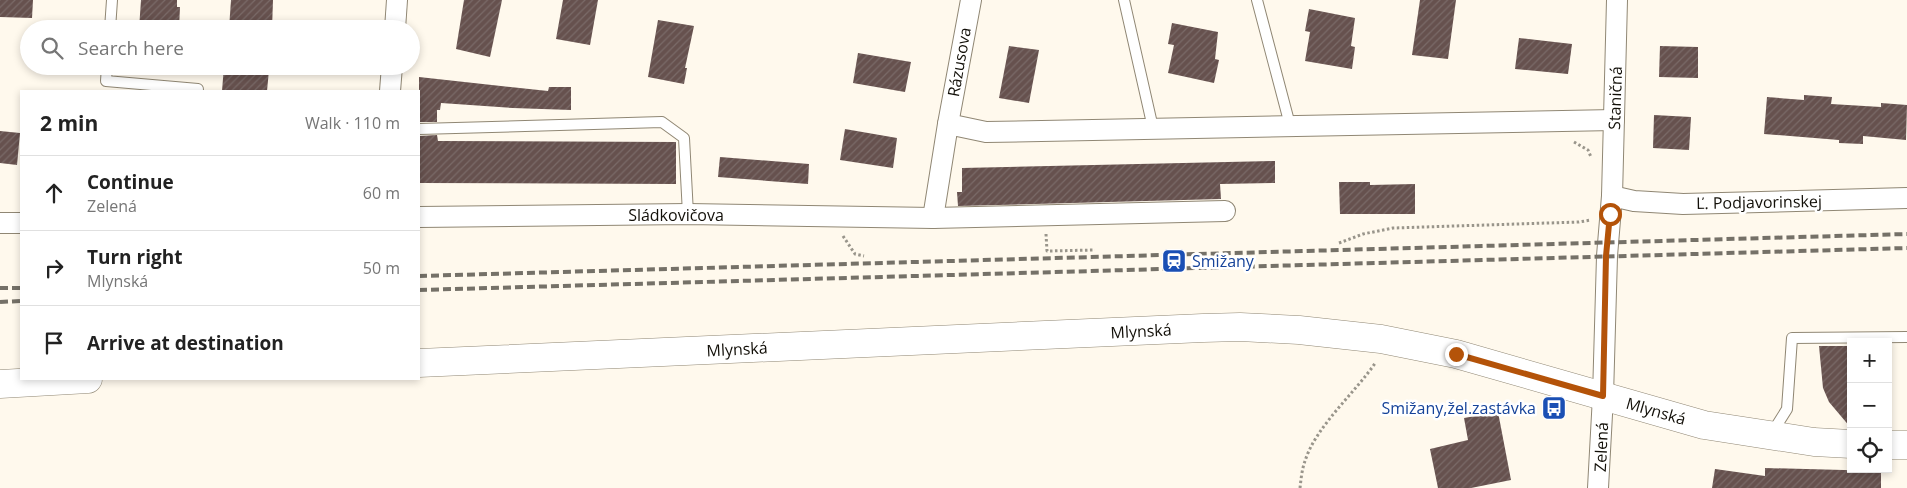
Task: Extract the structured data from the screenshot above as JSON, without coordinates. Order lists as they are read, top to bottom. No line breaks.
{"streets":{"street":["Rázusova","Staničná","Ľ. Podjavorinskej","Sládkovičova","Mlynská","Zelená"]},"crossings":[["Rázusova","Sládkovičova"],["Staničná","Ľ. Podjavorinskej"],["Staničná","Zelená"],["Ľ. Podjavorinskej","Zelená"],["Mlynská","Zelená"]],"places":{"station":["Smižany"],"bus stop":["Smižany,žel.zastávka"]},"page":{"search":"Search here","heading":["2 min","Walk · 110 m"],"list":[["Continue","Zelená","60 m"],["Turn right","Mlynská","50 m"],"Arrive at destination"],"map_buttons":["+","−"]}}
